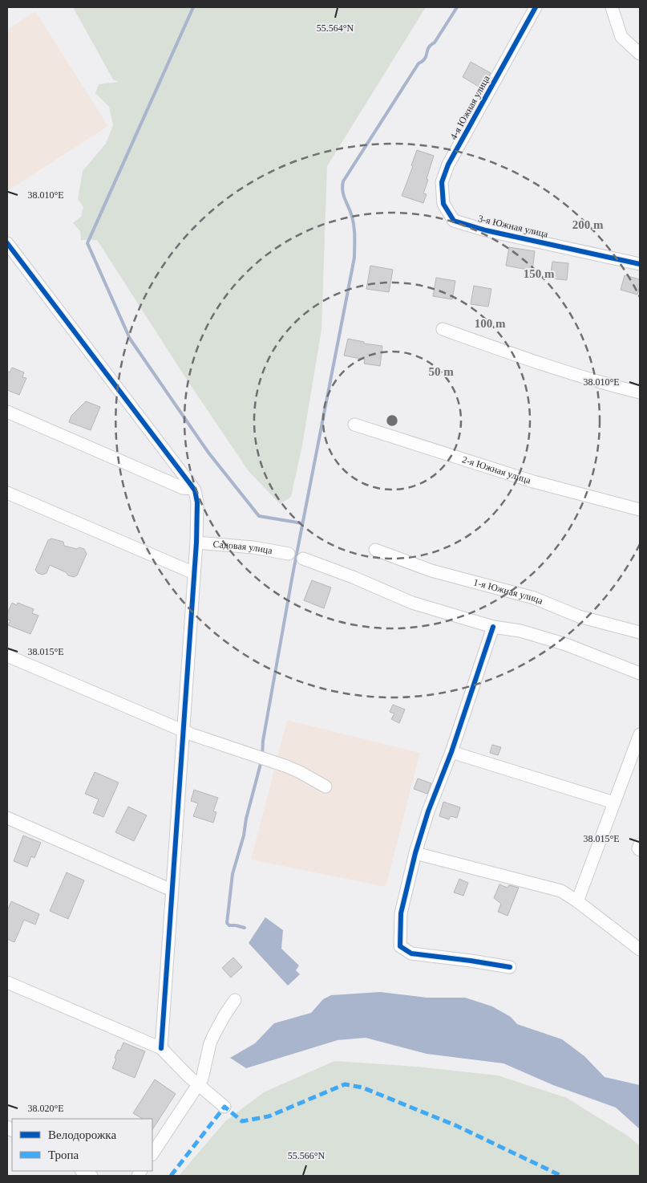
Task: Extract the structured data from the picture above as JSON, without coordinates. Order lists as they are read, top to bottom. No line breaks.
{"streets":{"street":["4-я Южная улица","3-я Южная улица","2-я Южная улица","Садовая улица","1-я Южная улица"]},"crossings":[["4-я Южная улица","3-я Южная улица"]],"legend":["Велодорожка","Тропа"],"coordinates":["55.564°N","38.010°E","38.015°E","38.020°E","55.566°N"],"rings":["200 m","150 m","100 m","50 m"]}
